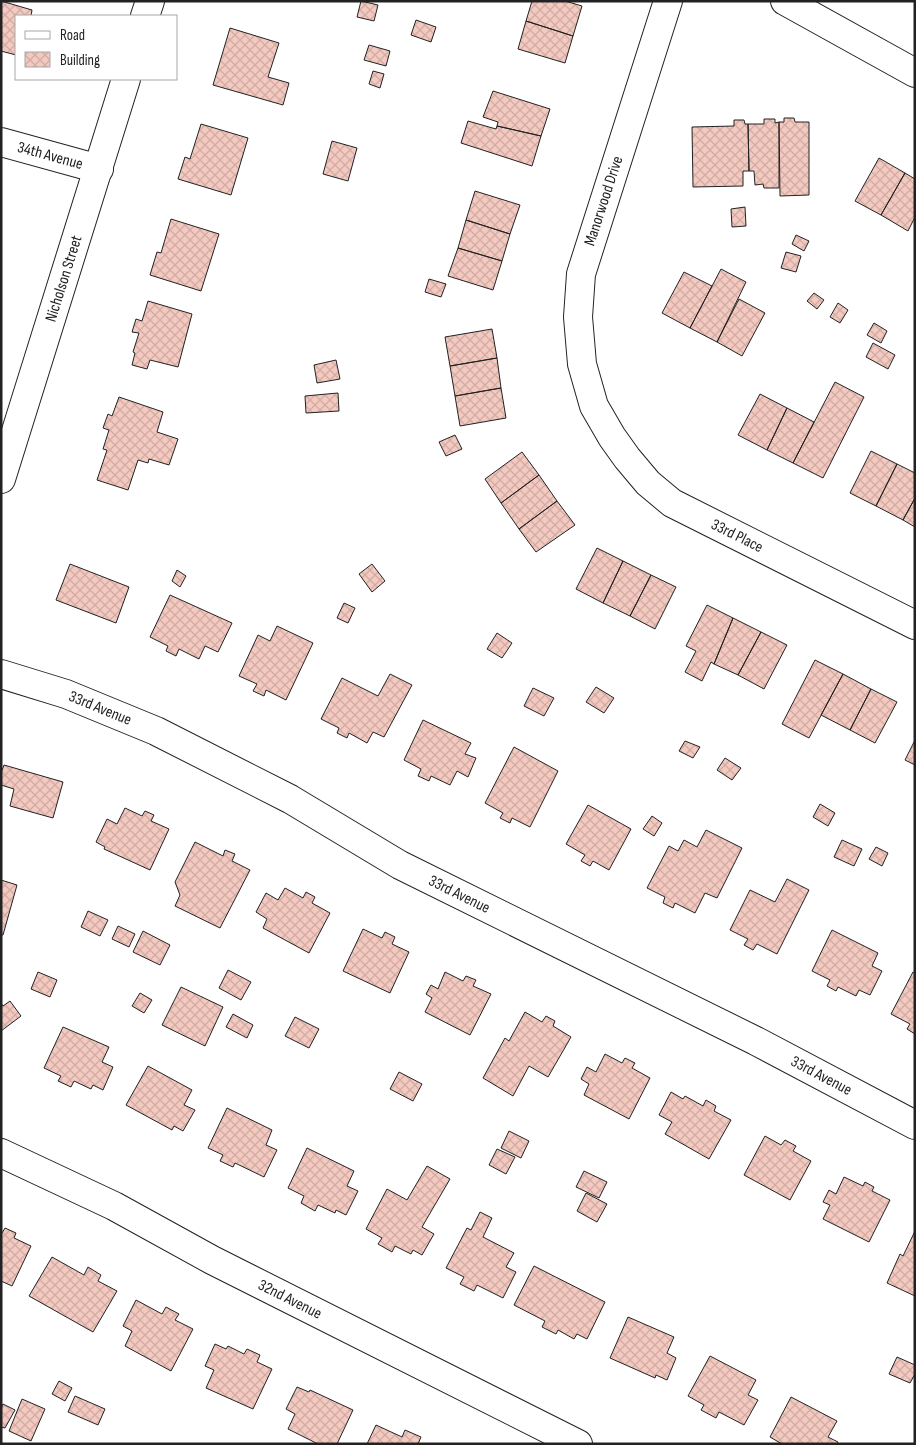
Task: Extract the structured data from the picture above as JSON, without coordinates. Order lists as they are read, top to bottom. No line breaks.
{"streets":{"street":["34th Avenue","Manorwood Drive","Nicholson Street","33rd Place","33rd Avenue","32nd Avenue"]},"crossings":[["34th Avenue","Nicholson Street"],["Manorwood Drive","33rd Place"]],"legend":["Road","Building"]}
